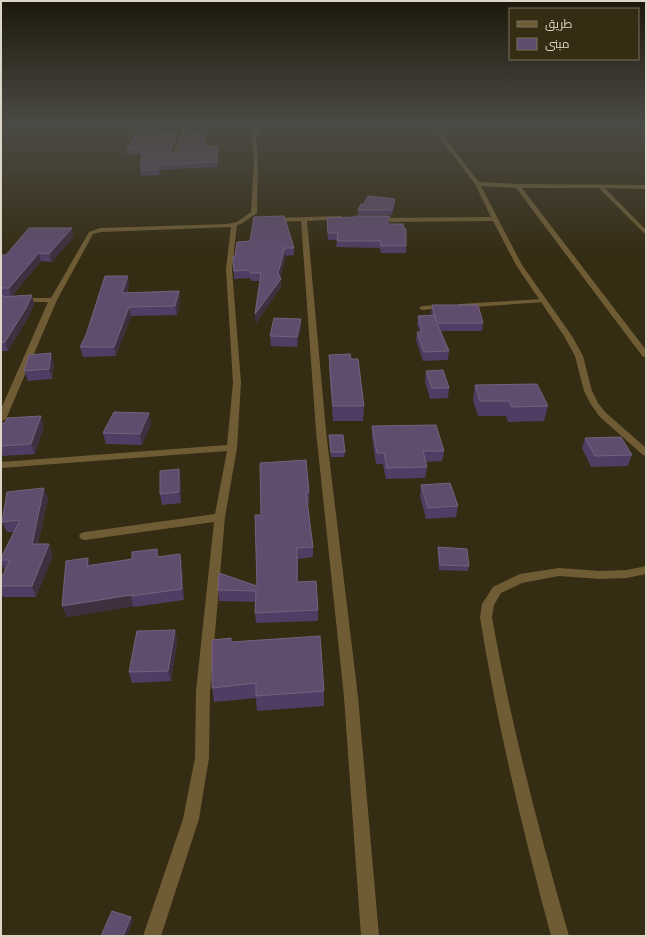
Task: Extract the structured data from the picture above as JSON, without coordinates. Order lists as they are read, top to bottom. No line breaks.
{"legend":["طريق","مبنى"]}
